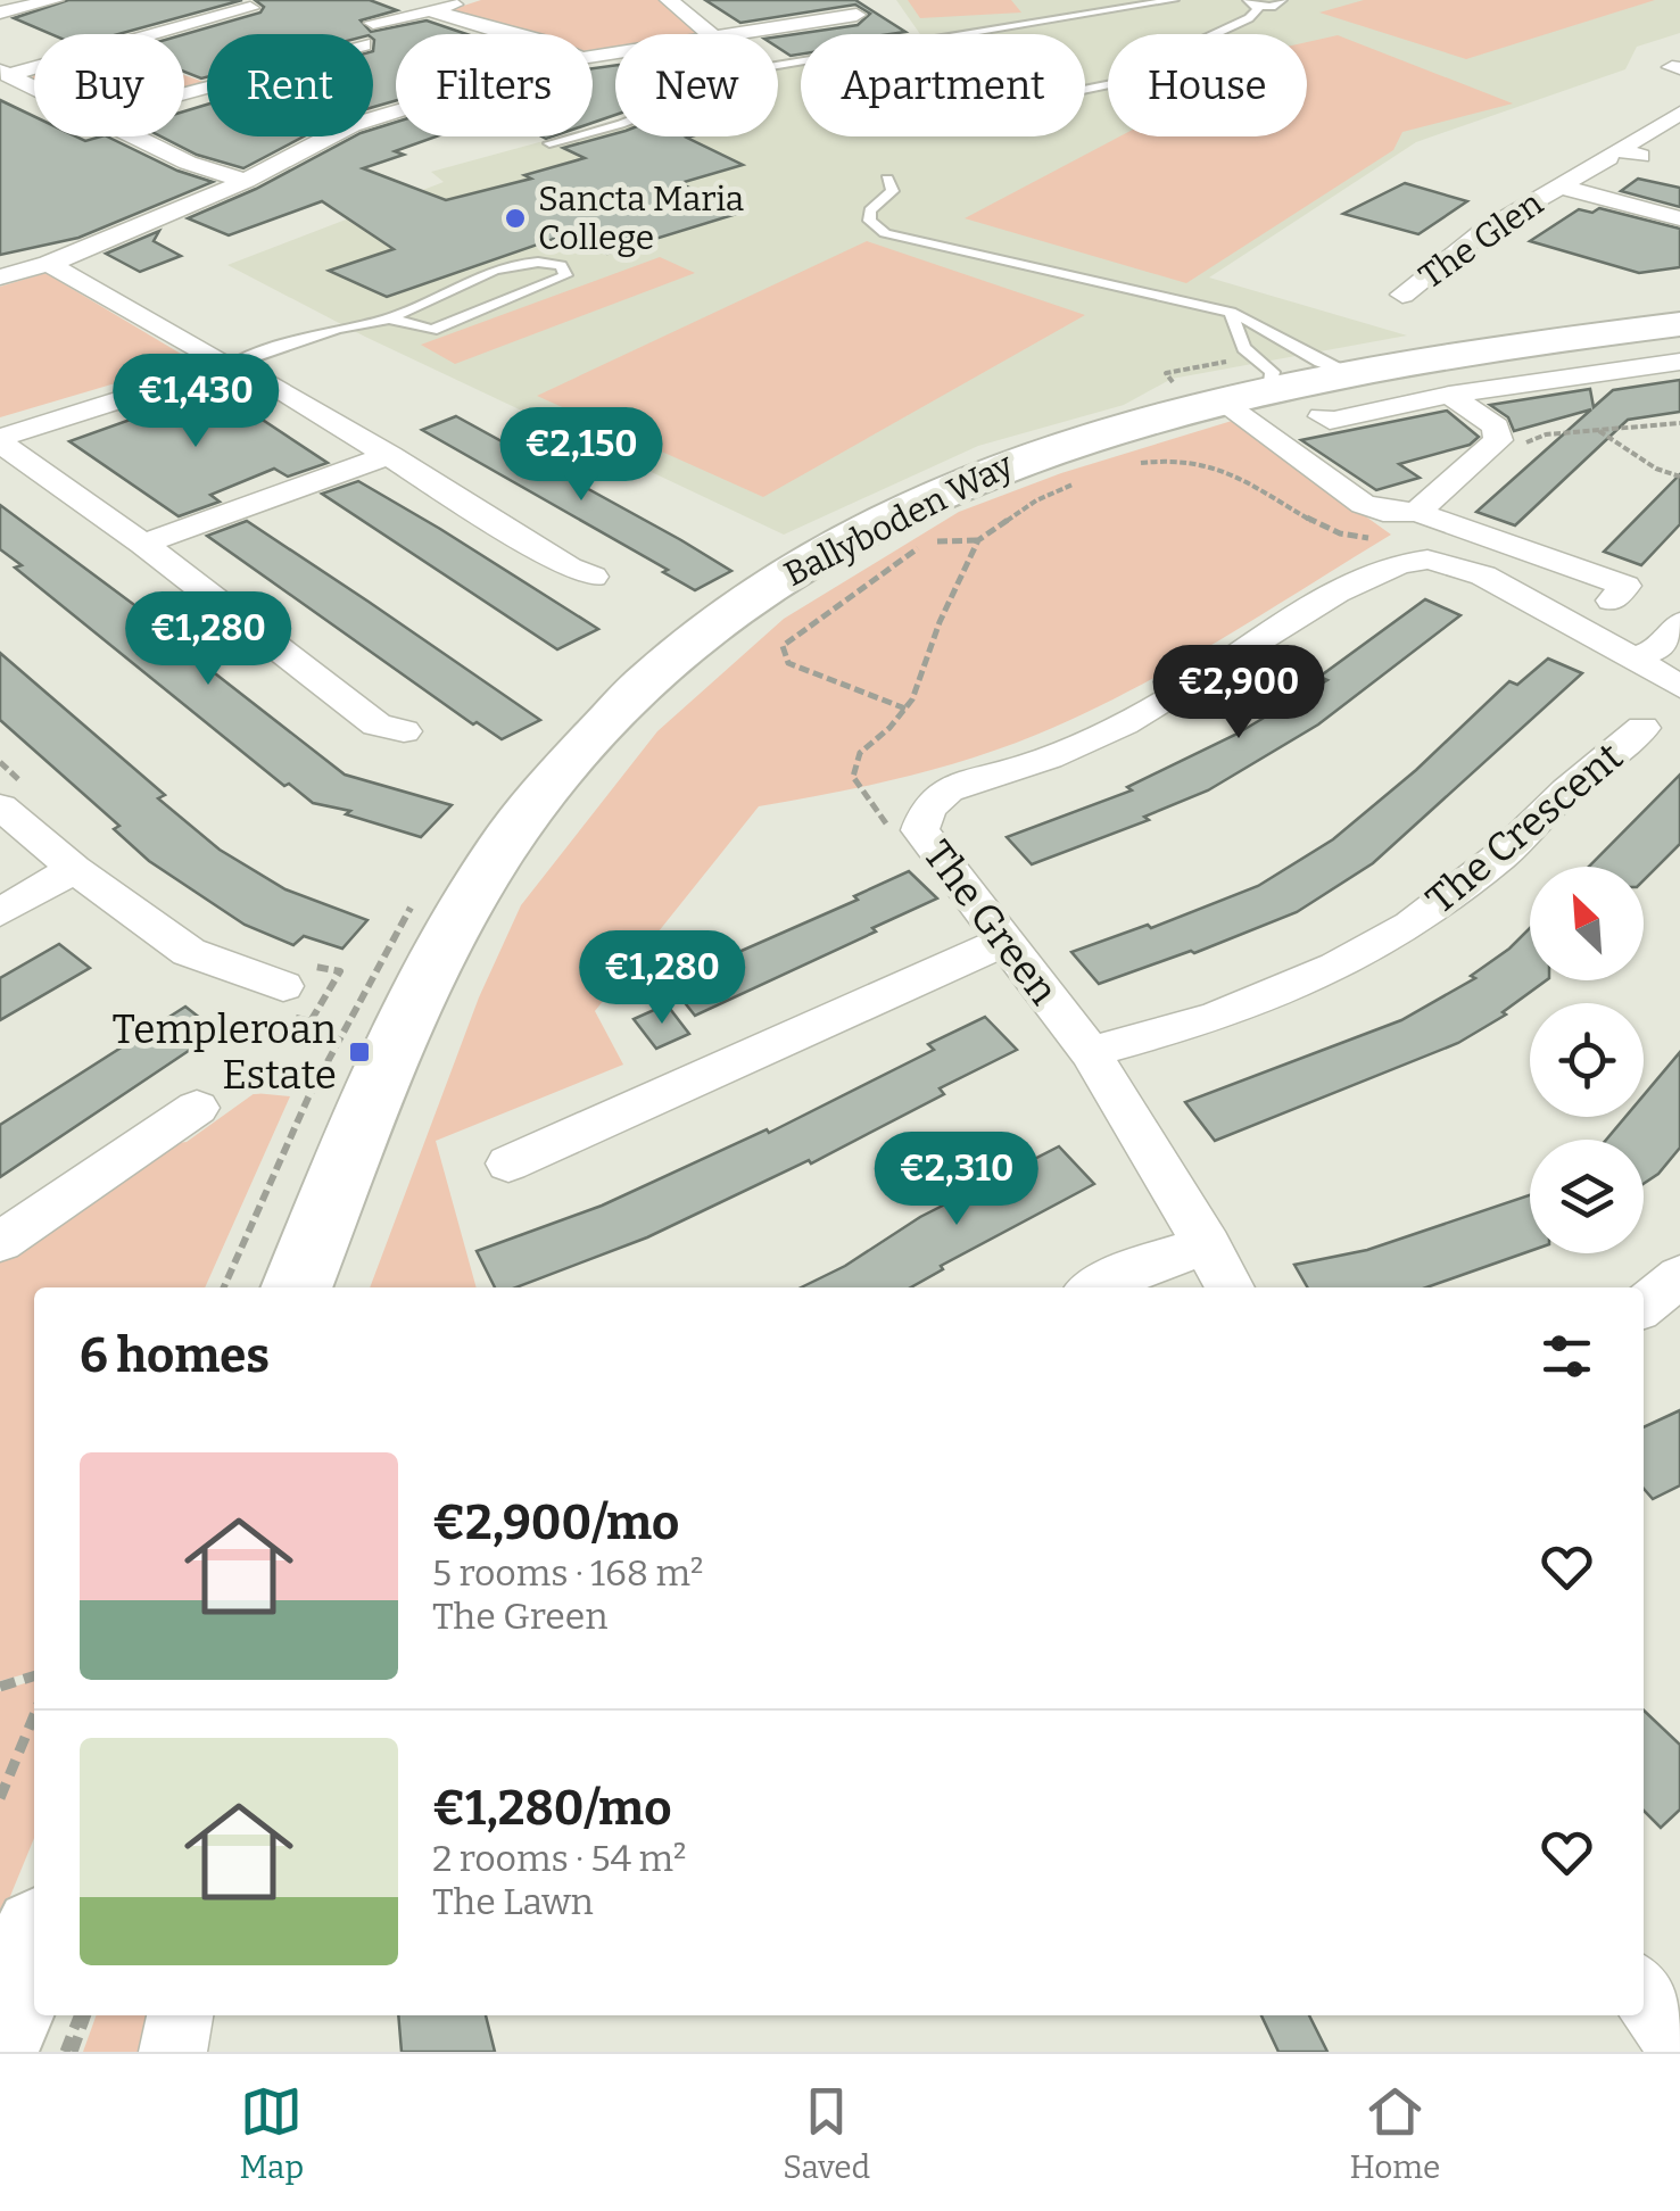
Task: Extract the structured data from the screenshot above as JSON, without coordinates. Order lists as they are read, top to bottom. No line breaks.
{"streets":{"main road":["Ballyboden Way"],"street":["The Glen","The Crescent","The Green"]},"crossings":[["The Crescent","The Green"]],"places":{"other":["Sancta Maria College"],"transit":["Templeroan Estate"]},"north":"top left","page":{"chip":["Buy","Rent","Filters","New","Apartment","House"],"price":["€1,430","€2,150","€1,280","€2,900","€1,280","€2,310"],"heading":"6 homes","list":[{"name":"€2,900/mo","note":"5 rooms · 168 m² · The Green"},{"name":"€1,280/mo","note":"2 rooms · 54 m² · The Lawn"}],"tabs":["Map","Saved","Home"]}}
